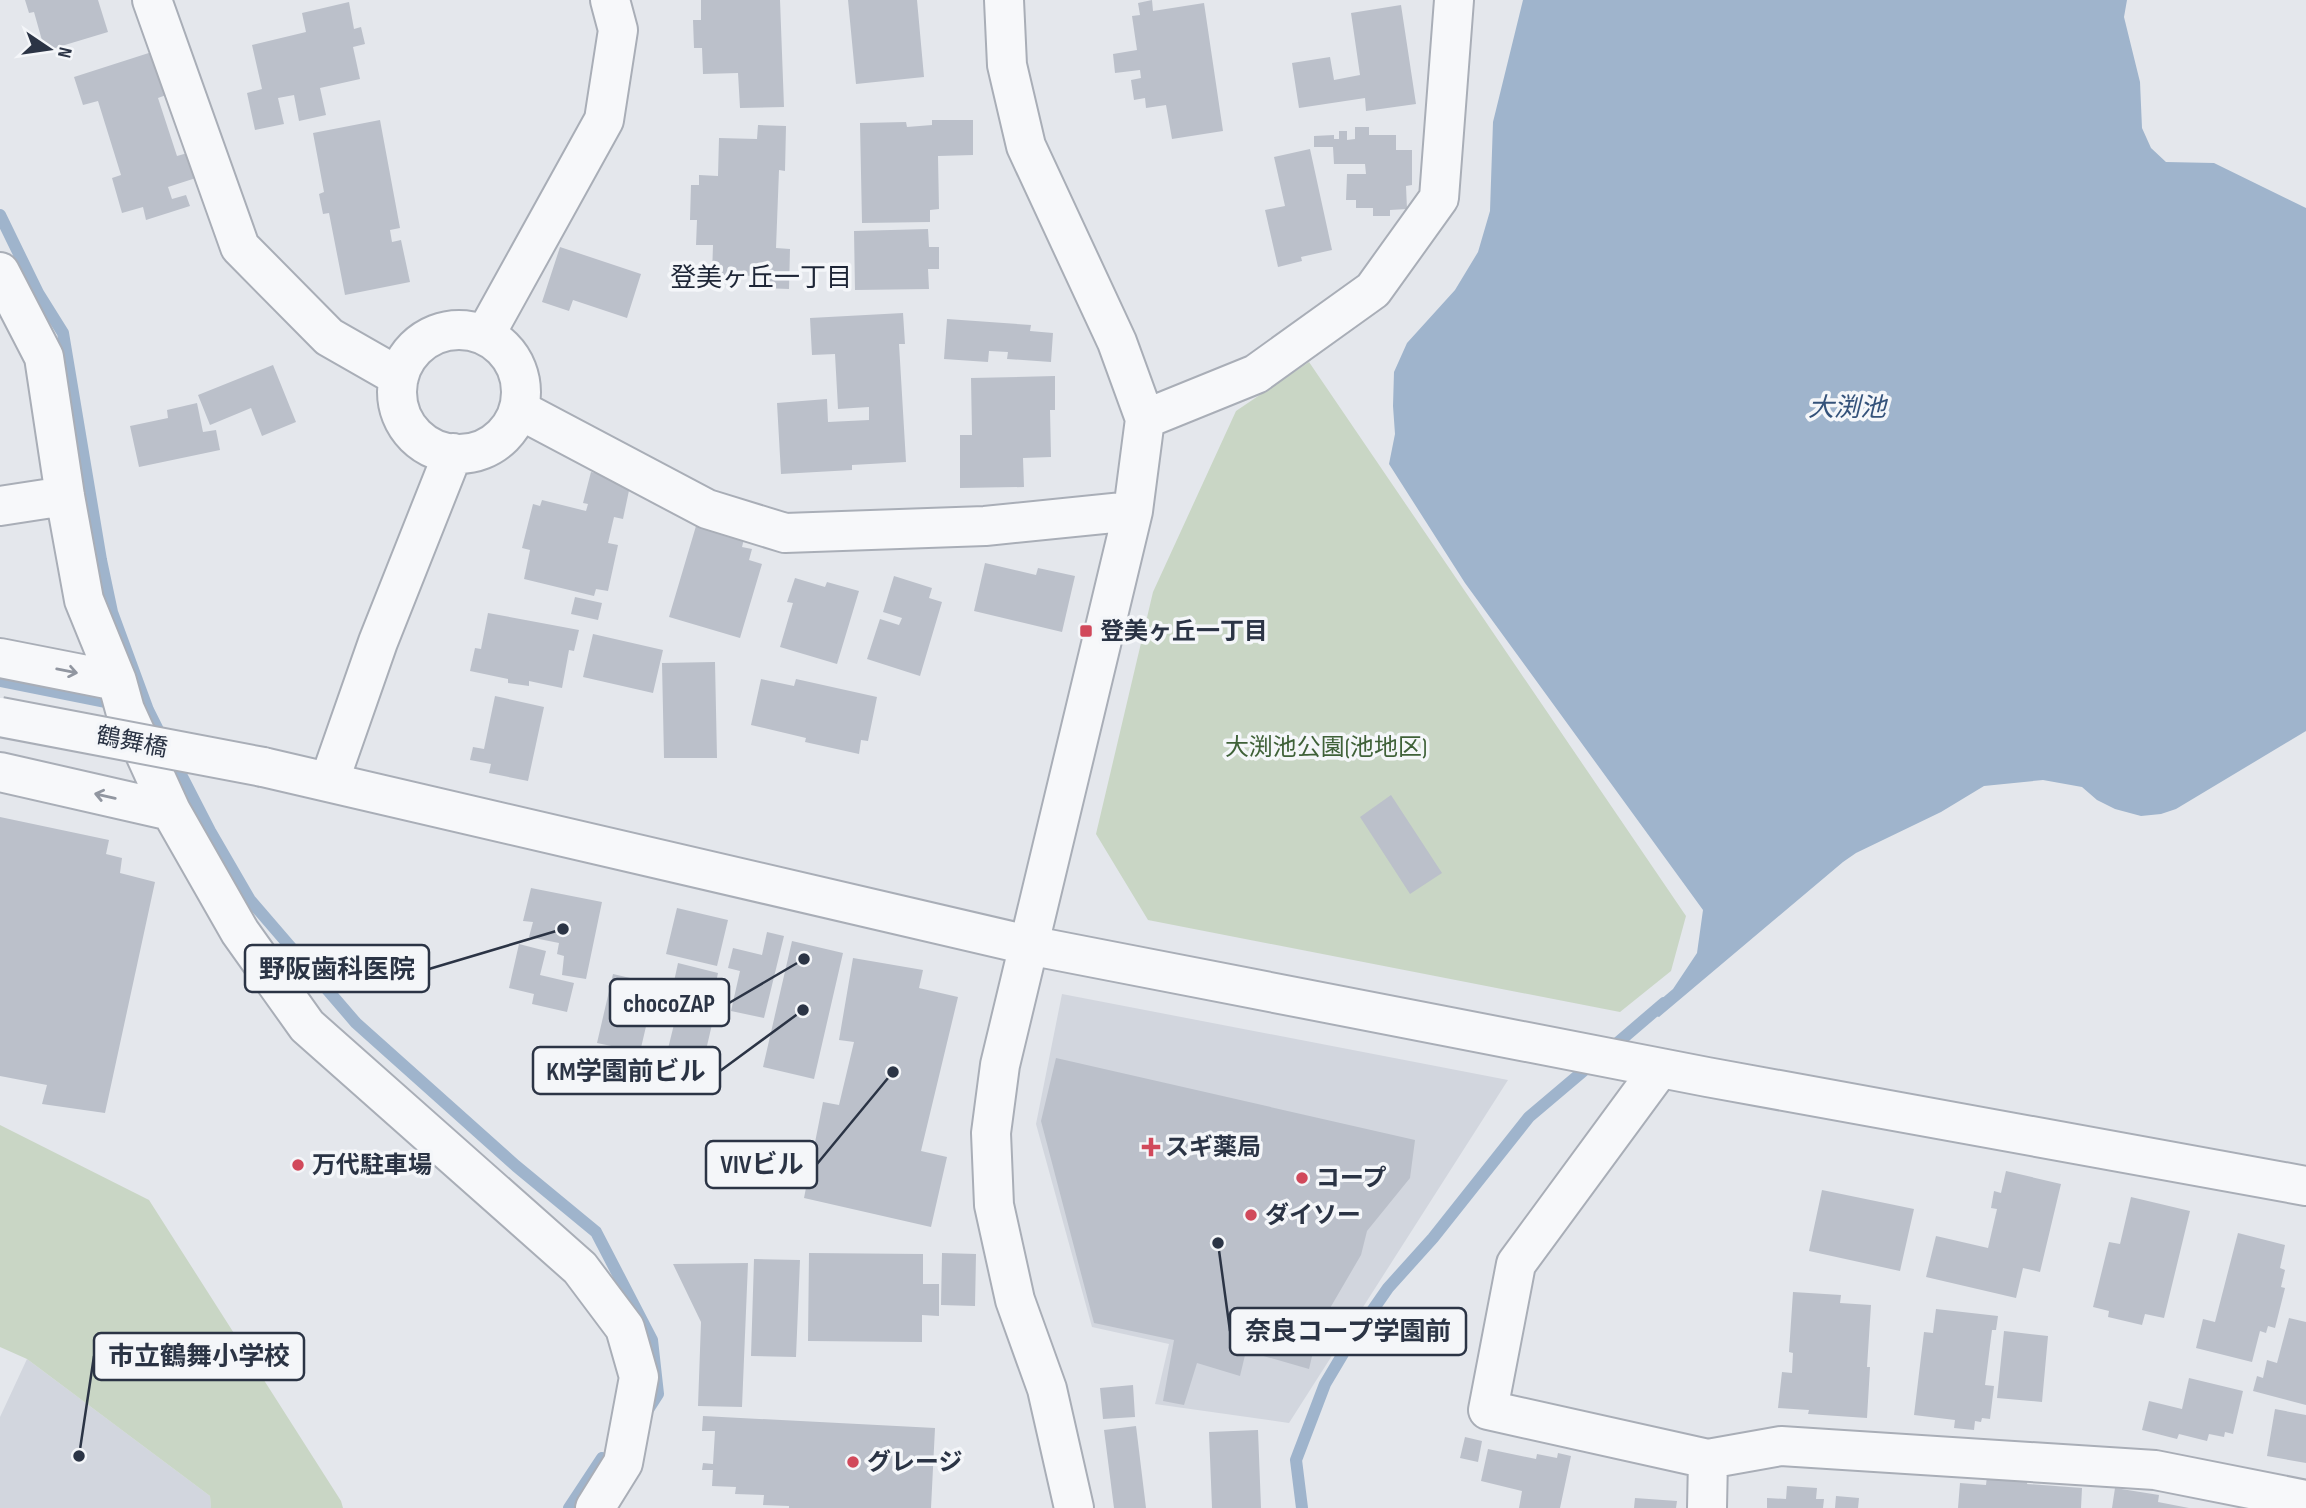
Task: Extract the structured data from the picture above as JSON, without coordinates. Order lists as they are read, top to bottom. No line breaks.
{"streets":{"street":["鶴舞橋"]},"districts":["登美ヶ丘一丁目"],"water":["大渕池"],"parks":["大渕池公園(池地区)"],"places":{"transit":["登美ヶ丘一丁目"],"other":["野阪歯科医院","chocoZAP","KM学園前ビル","VIVビル","万代駐車場","コープ","ダイソー","奈良コープ学園前","市立鶴舞小学校","グレージ"],"health":["スギ薬局"]},"north":"right"}
